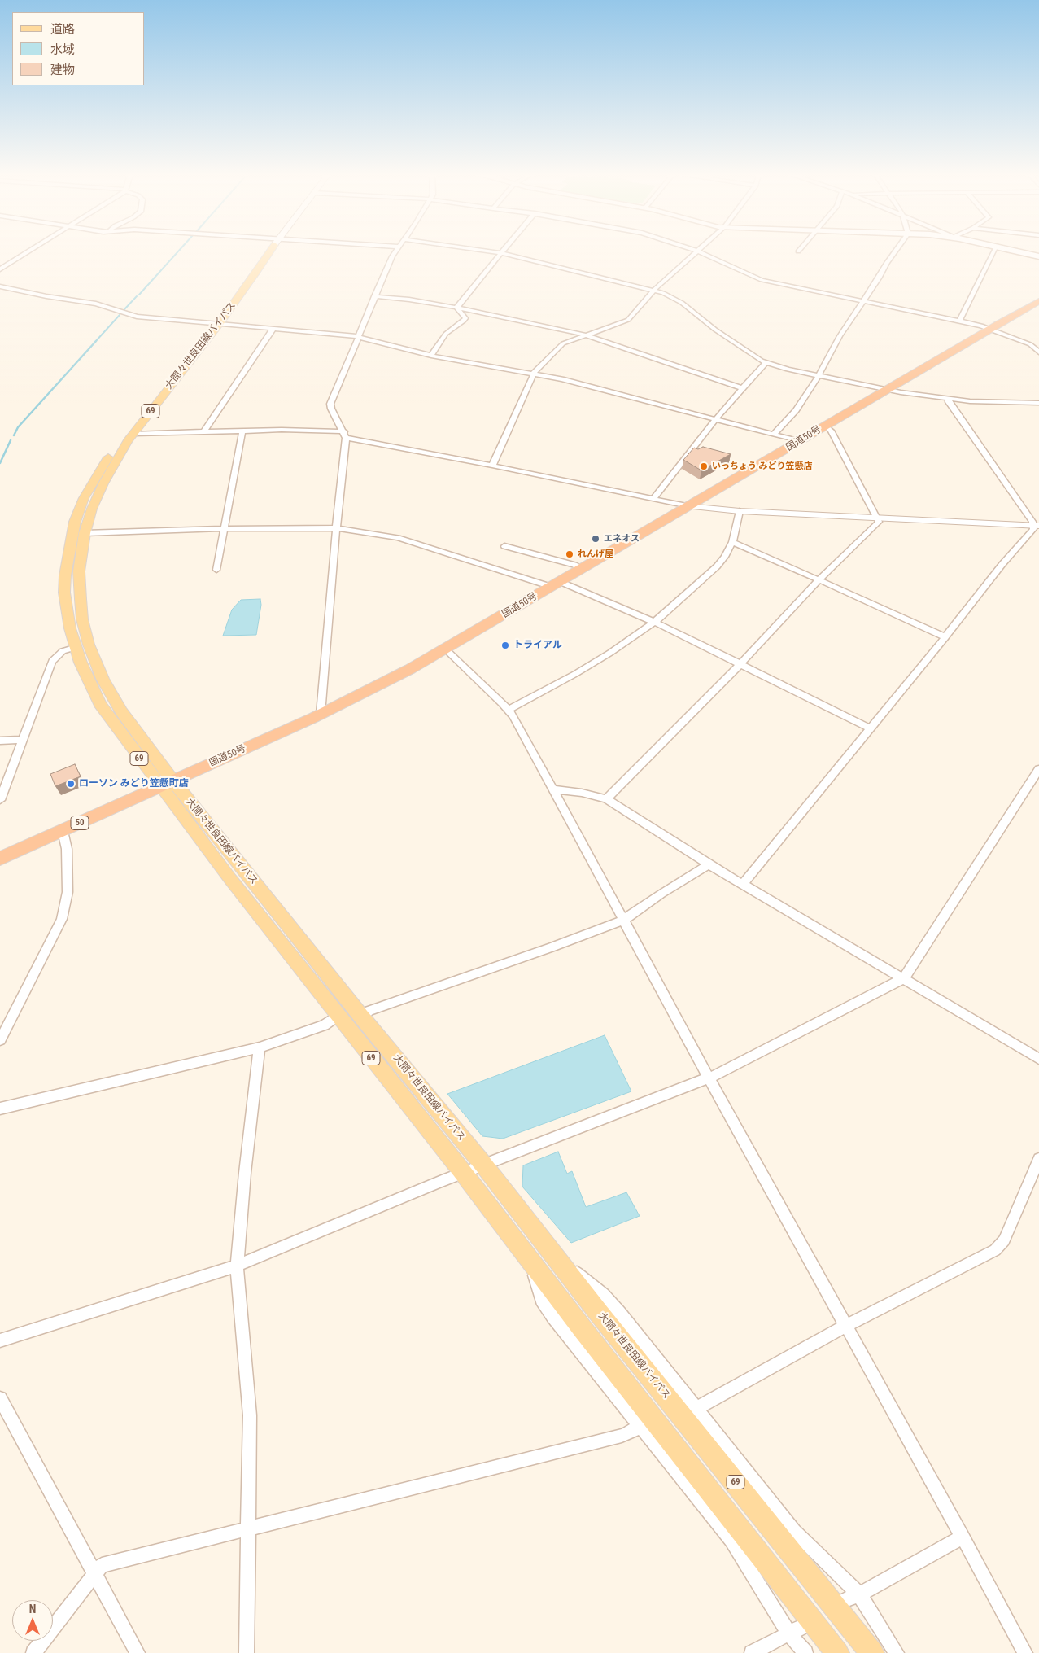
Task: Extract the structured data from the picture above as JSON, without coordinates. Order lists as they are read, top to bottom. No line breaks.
{"streets":{"highway":["国道50号","50"],"main road":["大間々世良田線バイパス","69"]},"crossings":[["大間々世良田線バイパス","国道50号"],["国道50号","50"]],"places":["いっちょう みどり笠懸店","エネオス","れんげ屋","トライアル","ローソン みどり笠懸町店"],"legend":["道路","水域","建物"],"north":"top"}
